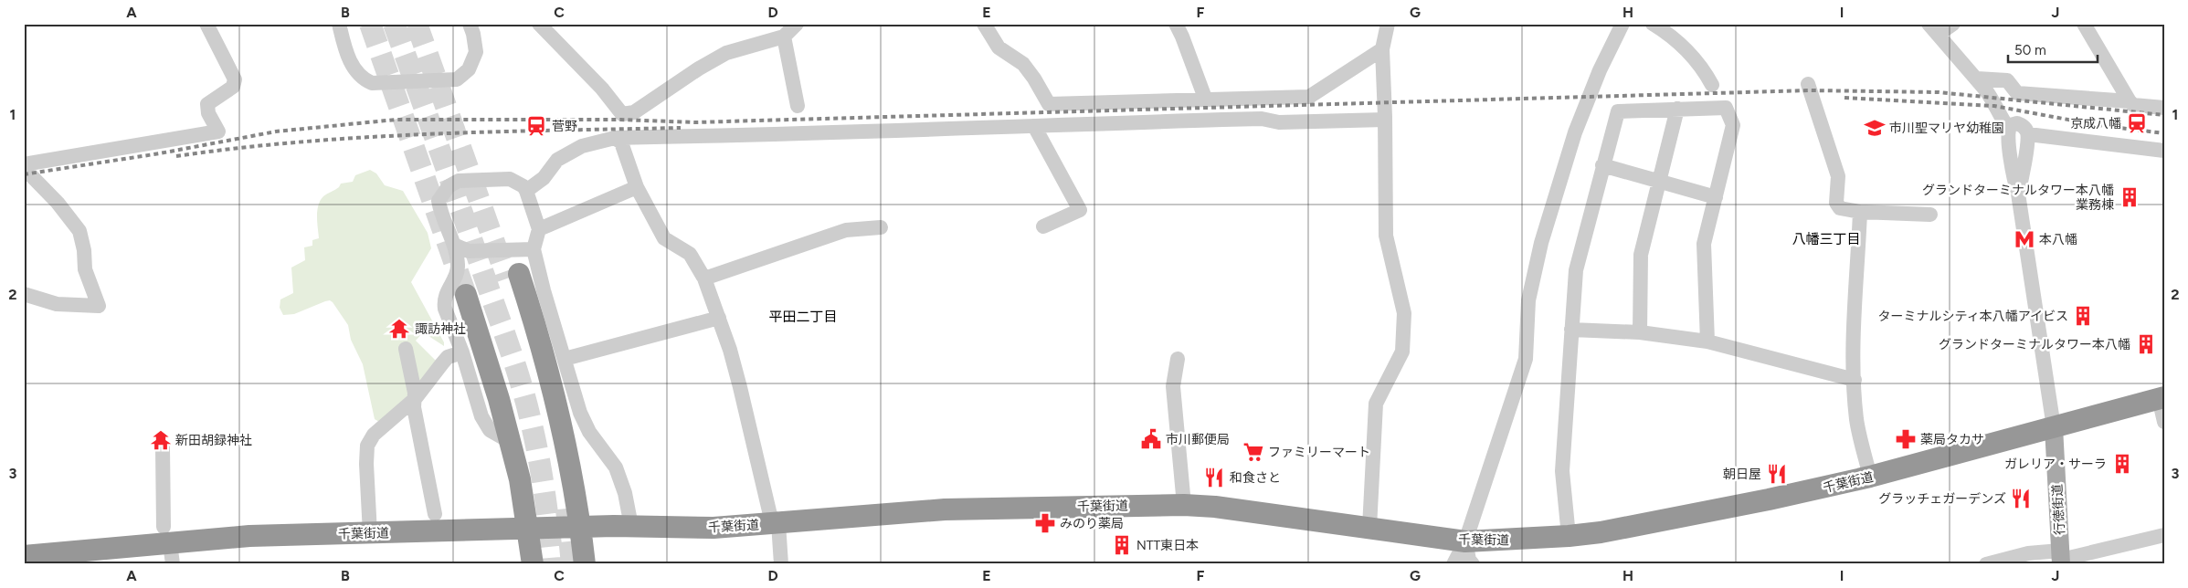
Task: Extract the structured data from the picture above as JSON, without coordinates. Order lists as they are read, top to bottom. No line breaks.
{"streets":{"highway":["千葉街道"],"main road":["行徳街道"]},"crossings":[["千葉街道","行徳街道"]],"districts":["八幡三丁目","平田二丁目"],"places":{"station":["京成八幡","菅野"],"school or university":["市川聖マリヤ幼稚園"],"building":["グランドターミナルタワー本八幡 業務棟","ターミナルシティ本八幡アイビス","グランドターミナルタワー本八幡","ガレリア・サーラ","NTT東日本"],"metro station":["本八幡"],"temple":["諏訪神社","新田胡録神社"],"public building":["市川郵便局"],"pharmacy":["薬局タカサ","みのり薬局"],"supermarket":["ファミリーマート"],"restaurant":["朝日屋","和食さと","グラッチェガーデンズ"]},"scale_bar":"50 m","grid":{"columns":["A","B","C","D","E","F","G","H","I","J"],"rows":["1","2","3"]}}
